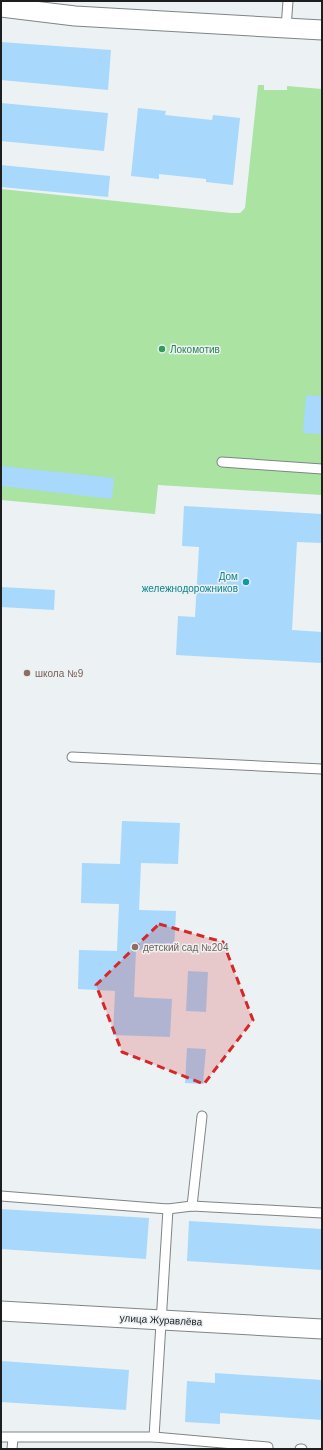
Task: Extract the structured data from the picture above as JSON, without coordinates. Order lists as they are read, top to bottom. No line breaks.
{"streets":{"street":["улица Журавлёва"]},"places":["Локомотив","Дом жележнодорожников","школа №9","детский сад №204"]}
